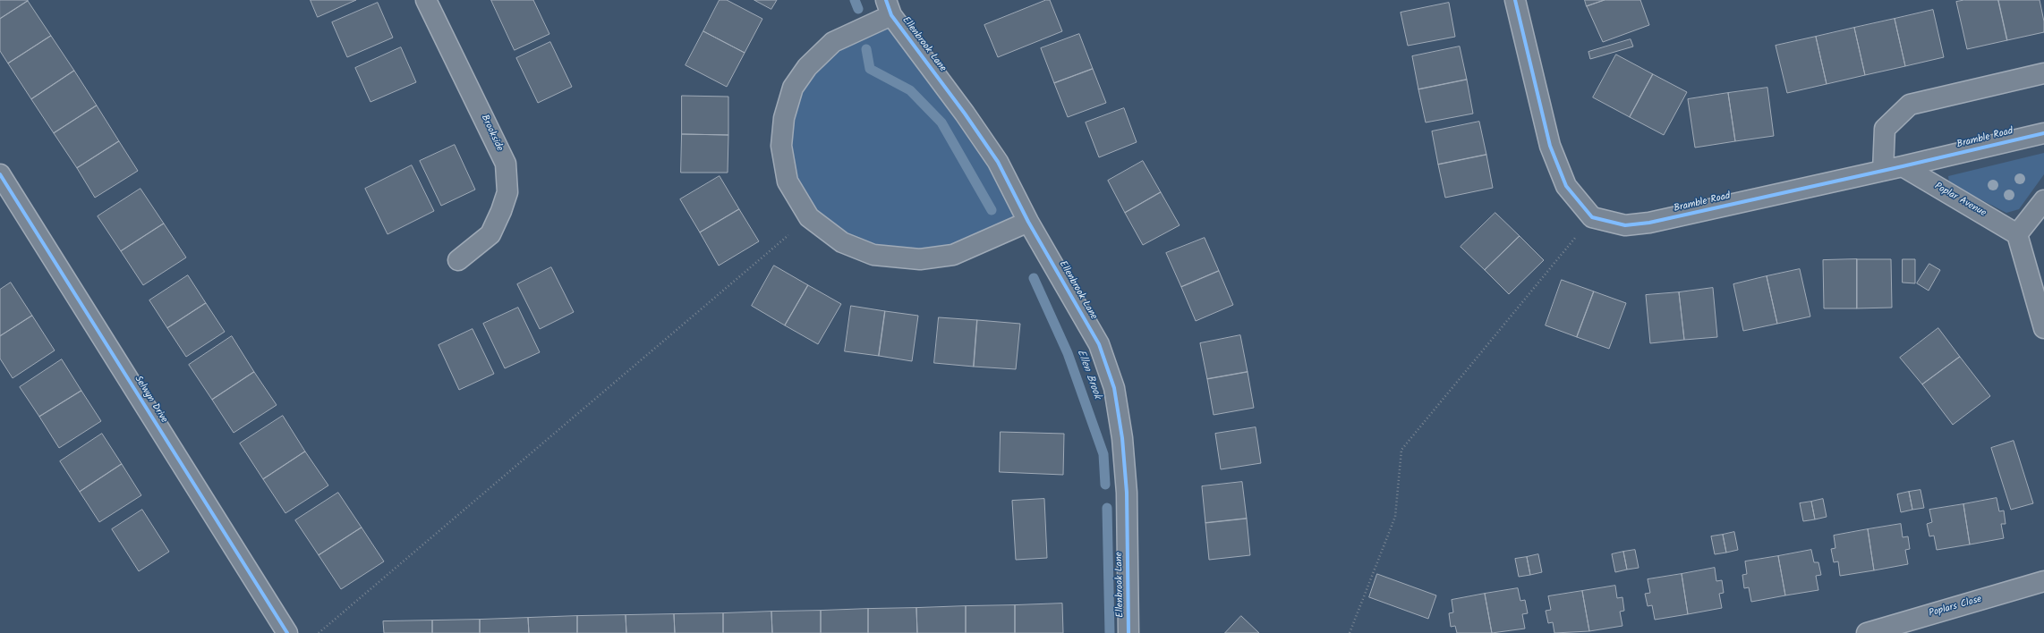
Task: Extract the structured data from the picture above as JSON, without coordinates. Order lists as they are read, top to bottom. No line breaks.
{"streets":{"street":["Ellenbrook Lane","Brookside","Bramble Road","Poplar Avenue","Selwyn Drive","Poplars Close"]},"crossings":[["Bramble Road","Poplar Avenue"]],"water":["Ellen Brook"]}
